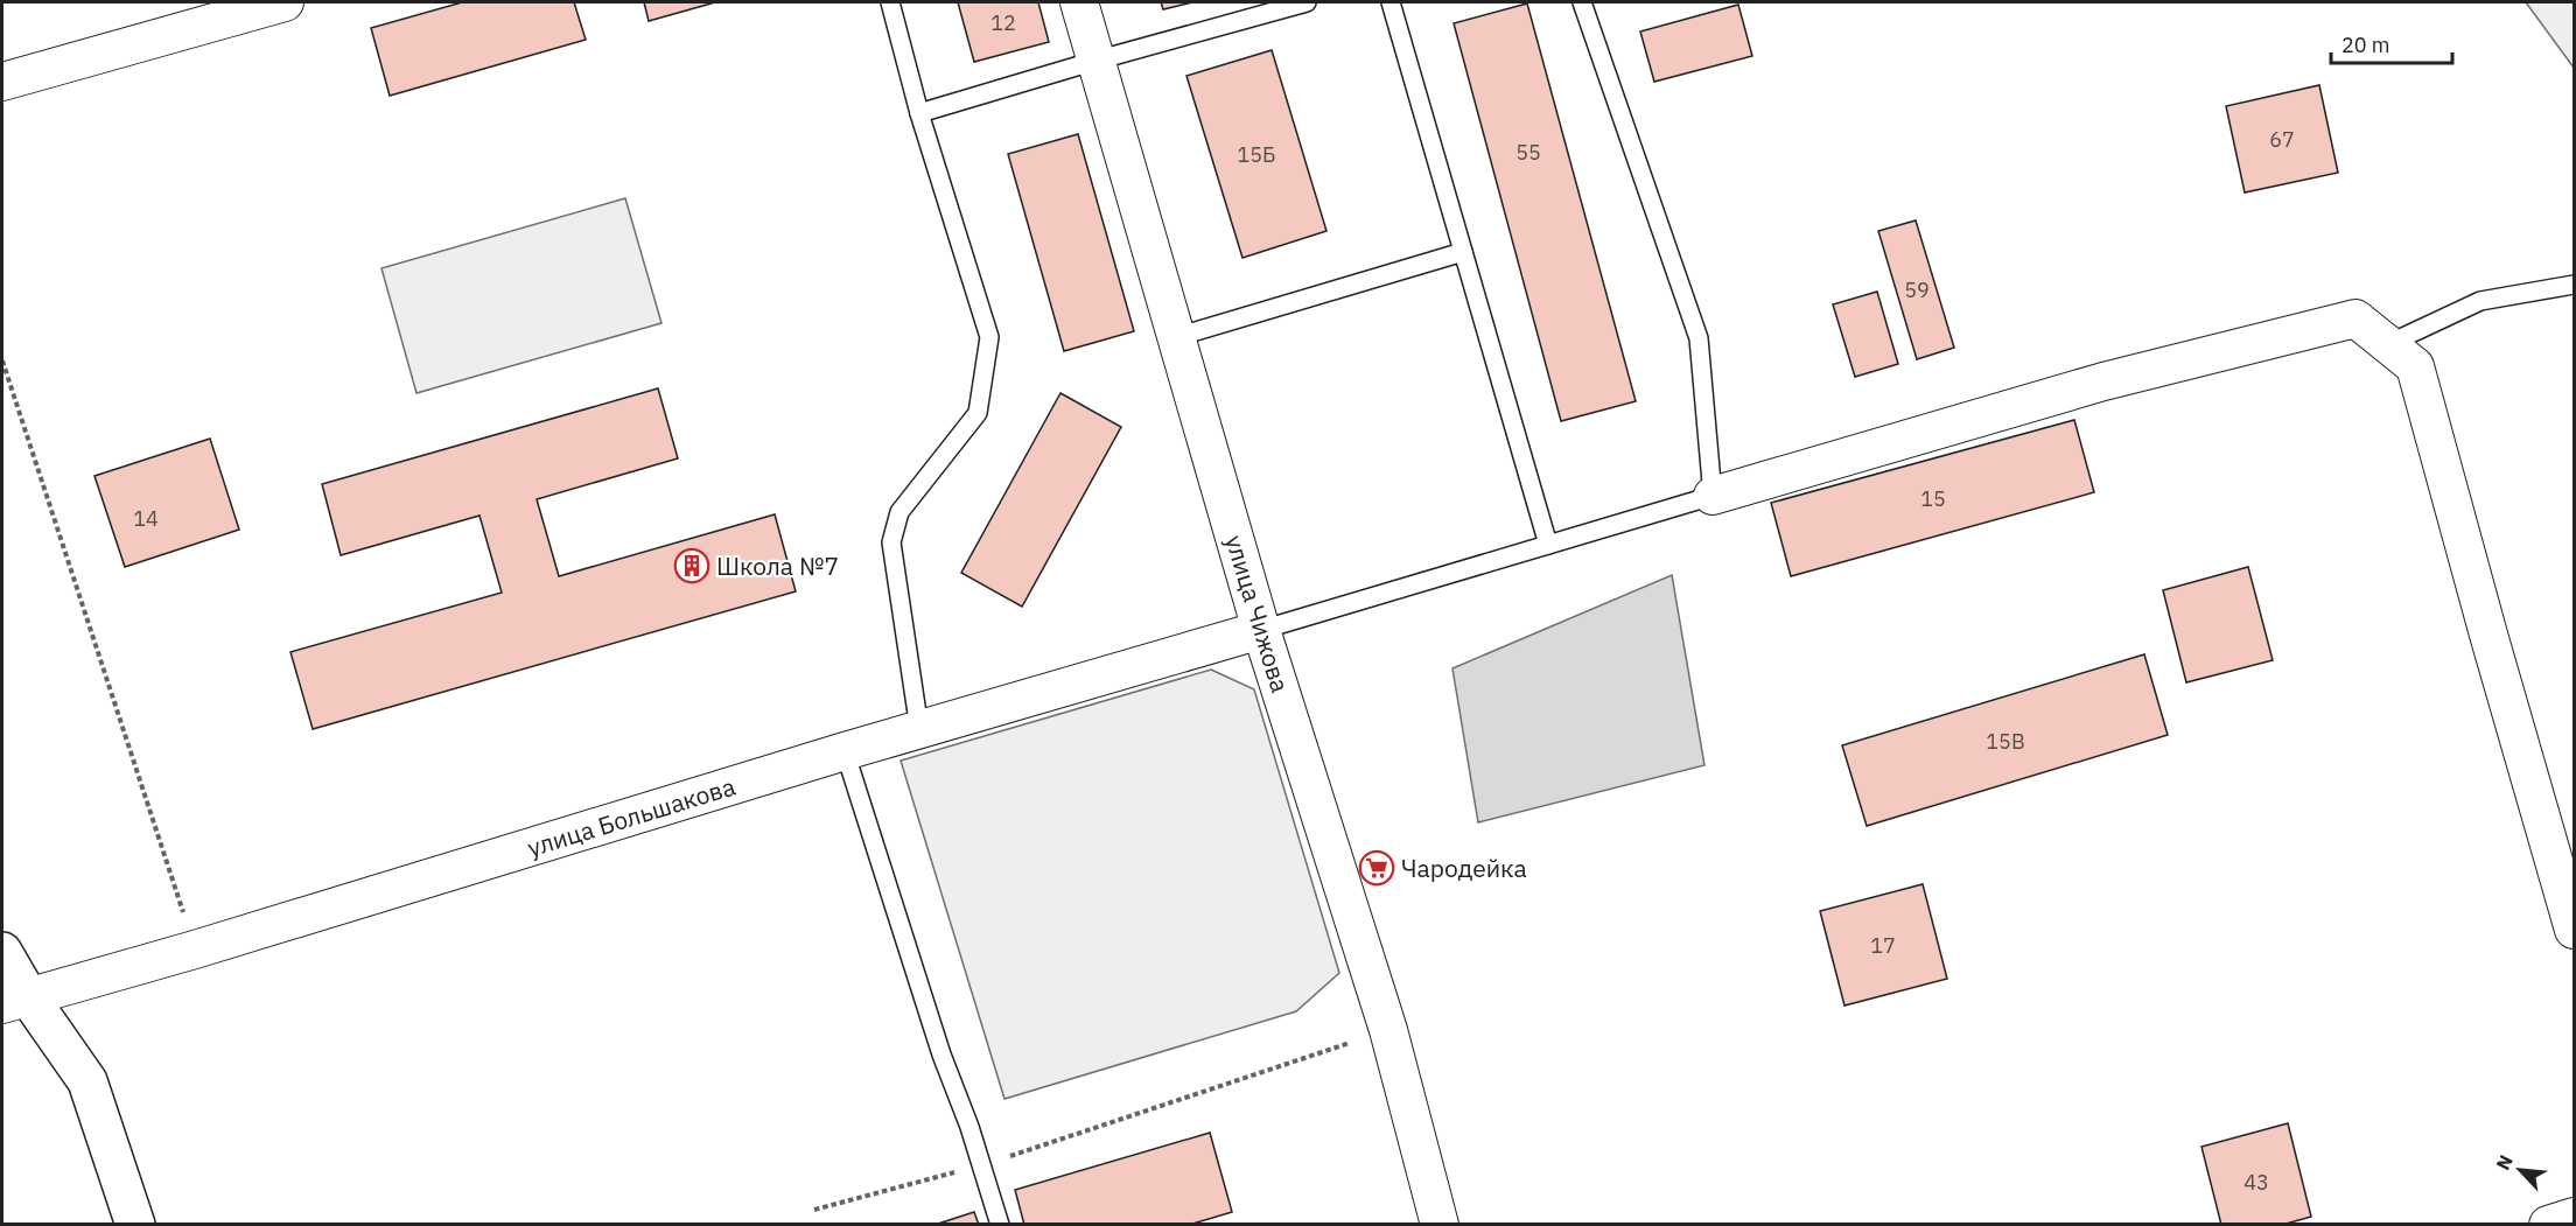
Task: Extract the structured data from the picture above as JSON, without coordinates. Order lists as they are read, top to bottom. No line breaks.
{"streets":{"street":["улица Чижова","улица Большакова"]},"crossings":[["улица Чижова","улица Большакова"]],"places":{"building":["Школа №7"],"supermarket":["Чародейка"]},"house_numbers":["12","67","55","15Б","59","15","14","15В","17","43"],"scale_bar":"20 m","north":"top left"}
